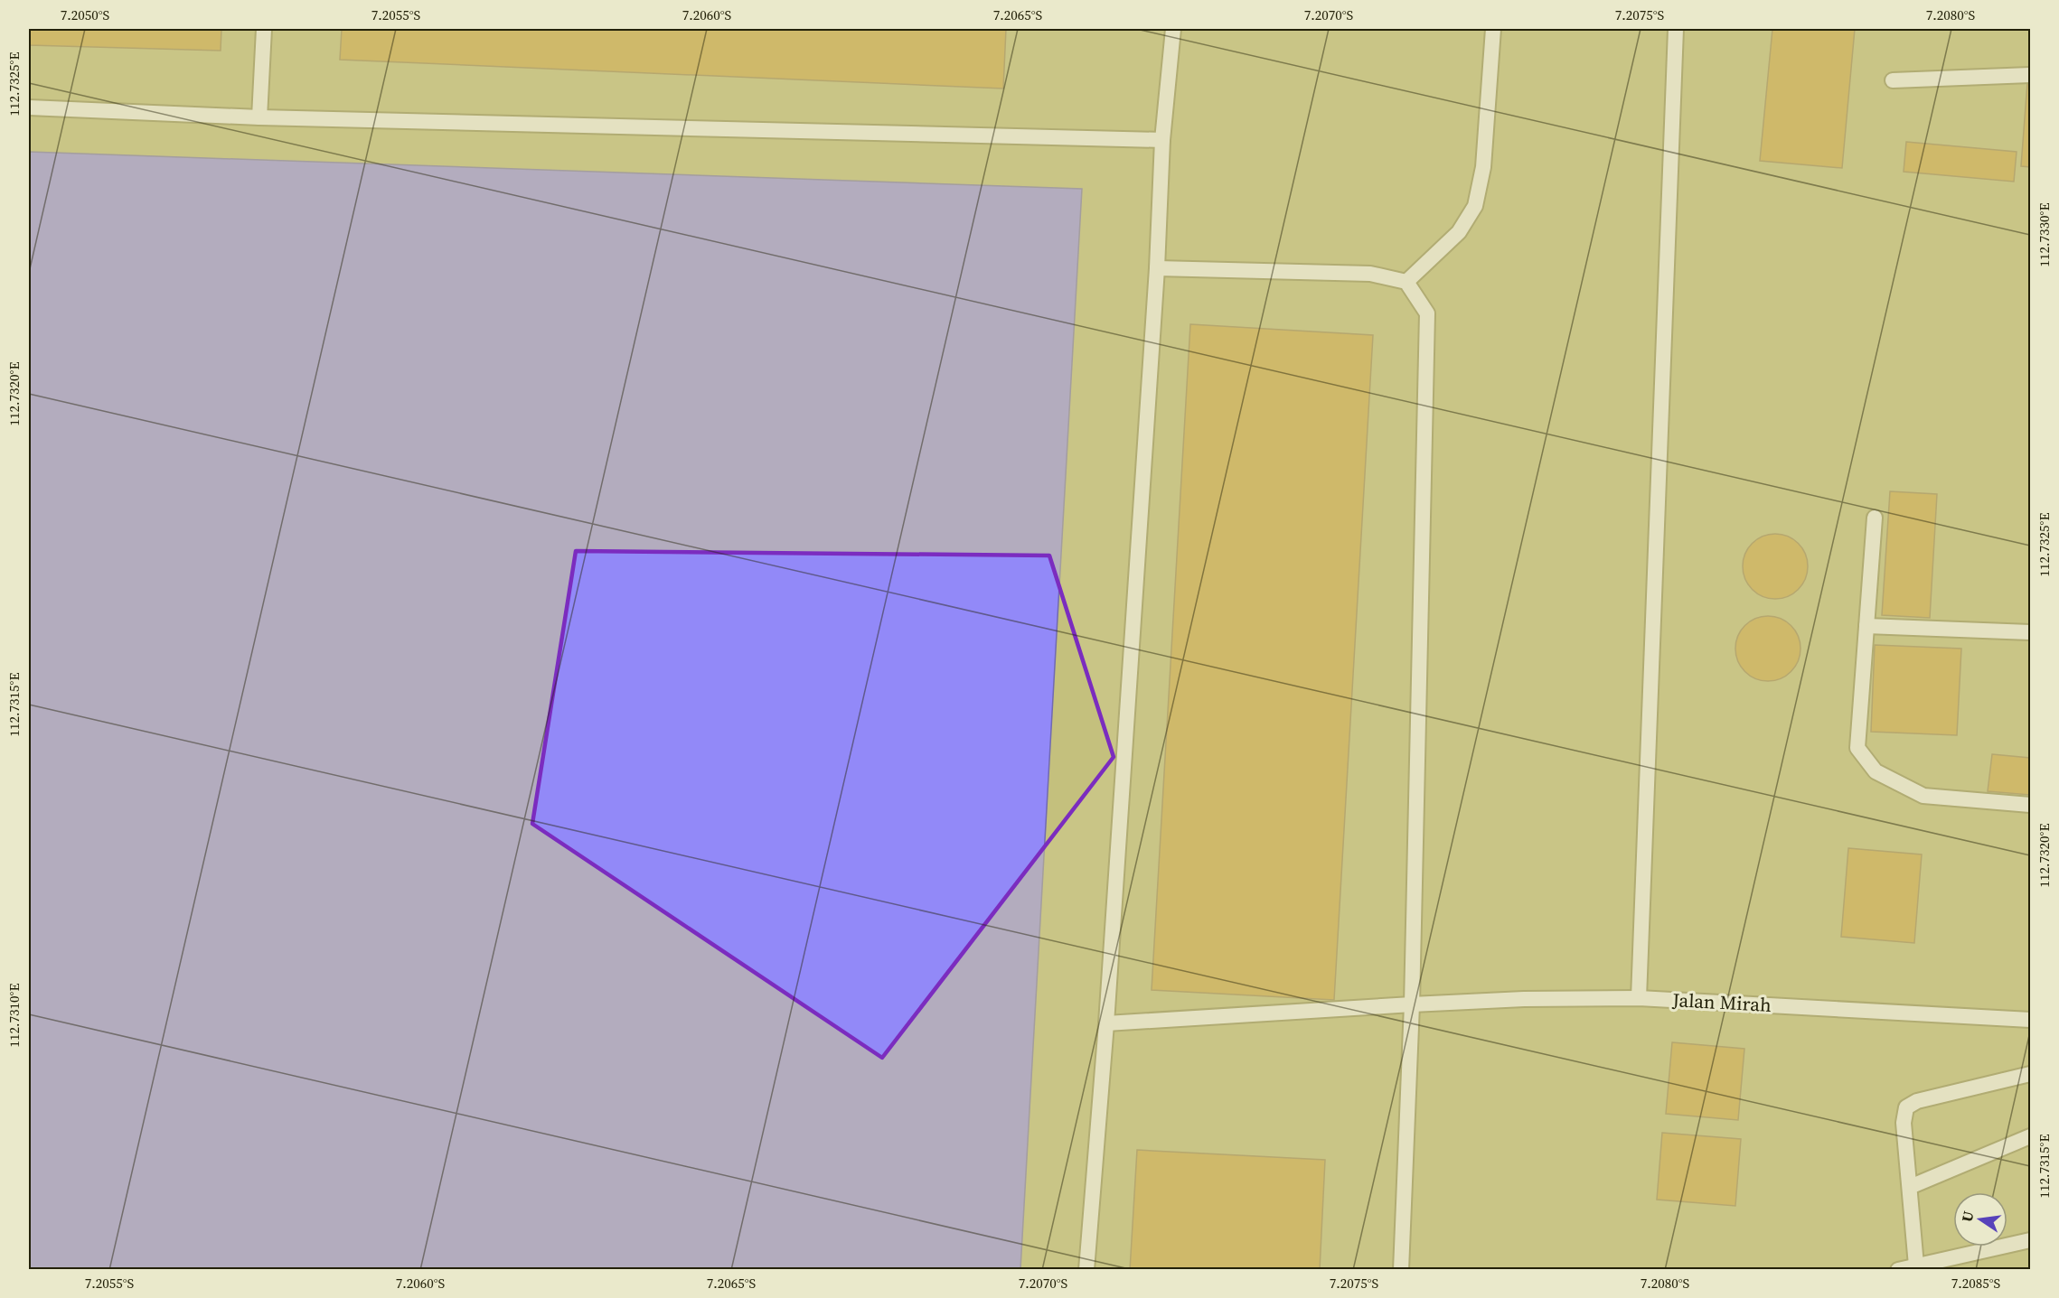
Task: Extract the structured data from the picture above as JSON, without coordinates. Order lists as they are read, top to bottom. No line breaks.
{"streets":{"lane":["Jalan Mirah"]},"north":"left","coordinates":["7.2050°S","7.2055°S","7.2060°S","7.2065°S","7.2070°S","7.2075°S","7.2080°S","112.7325°E","112.7330°E","112.7320°E","112.7315°E","112.7310°E","7.2085°S"]}
